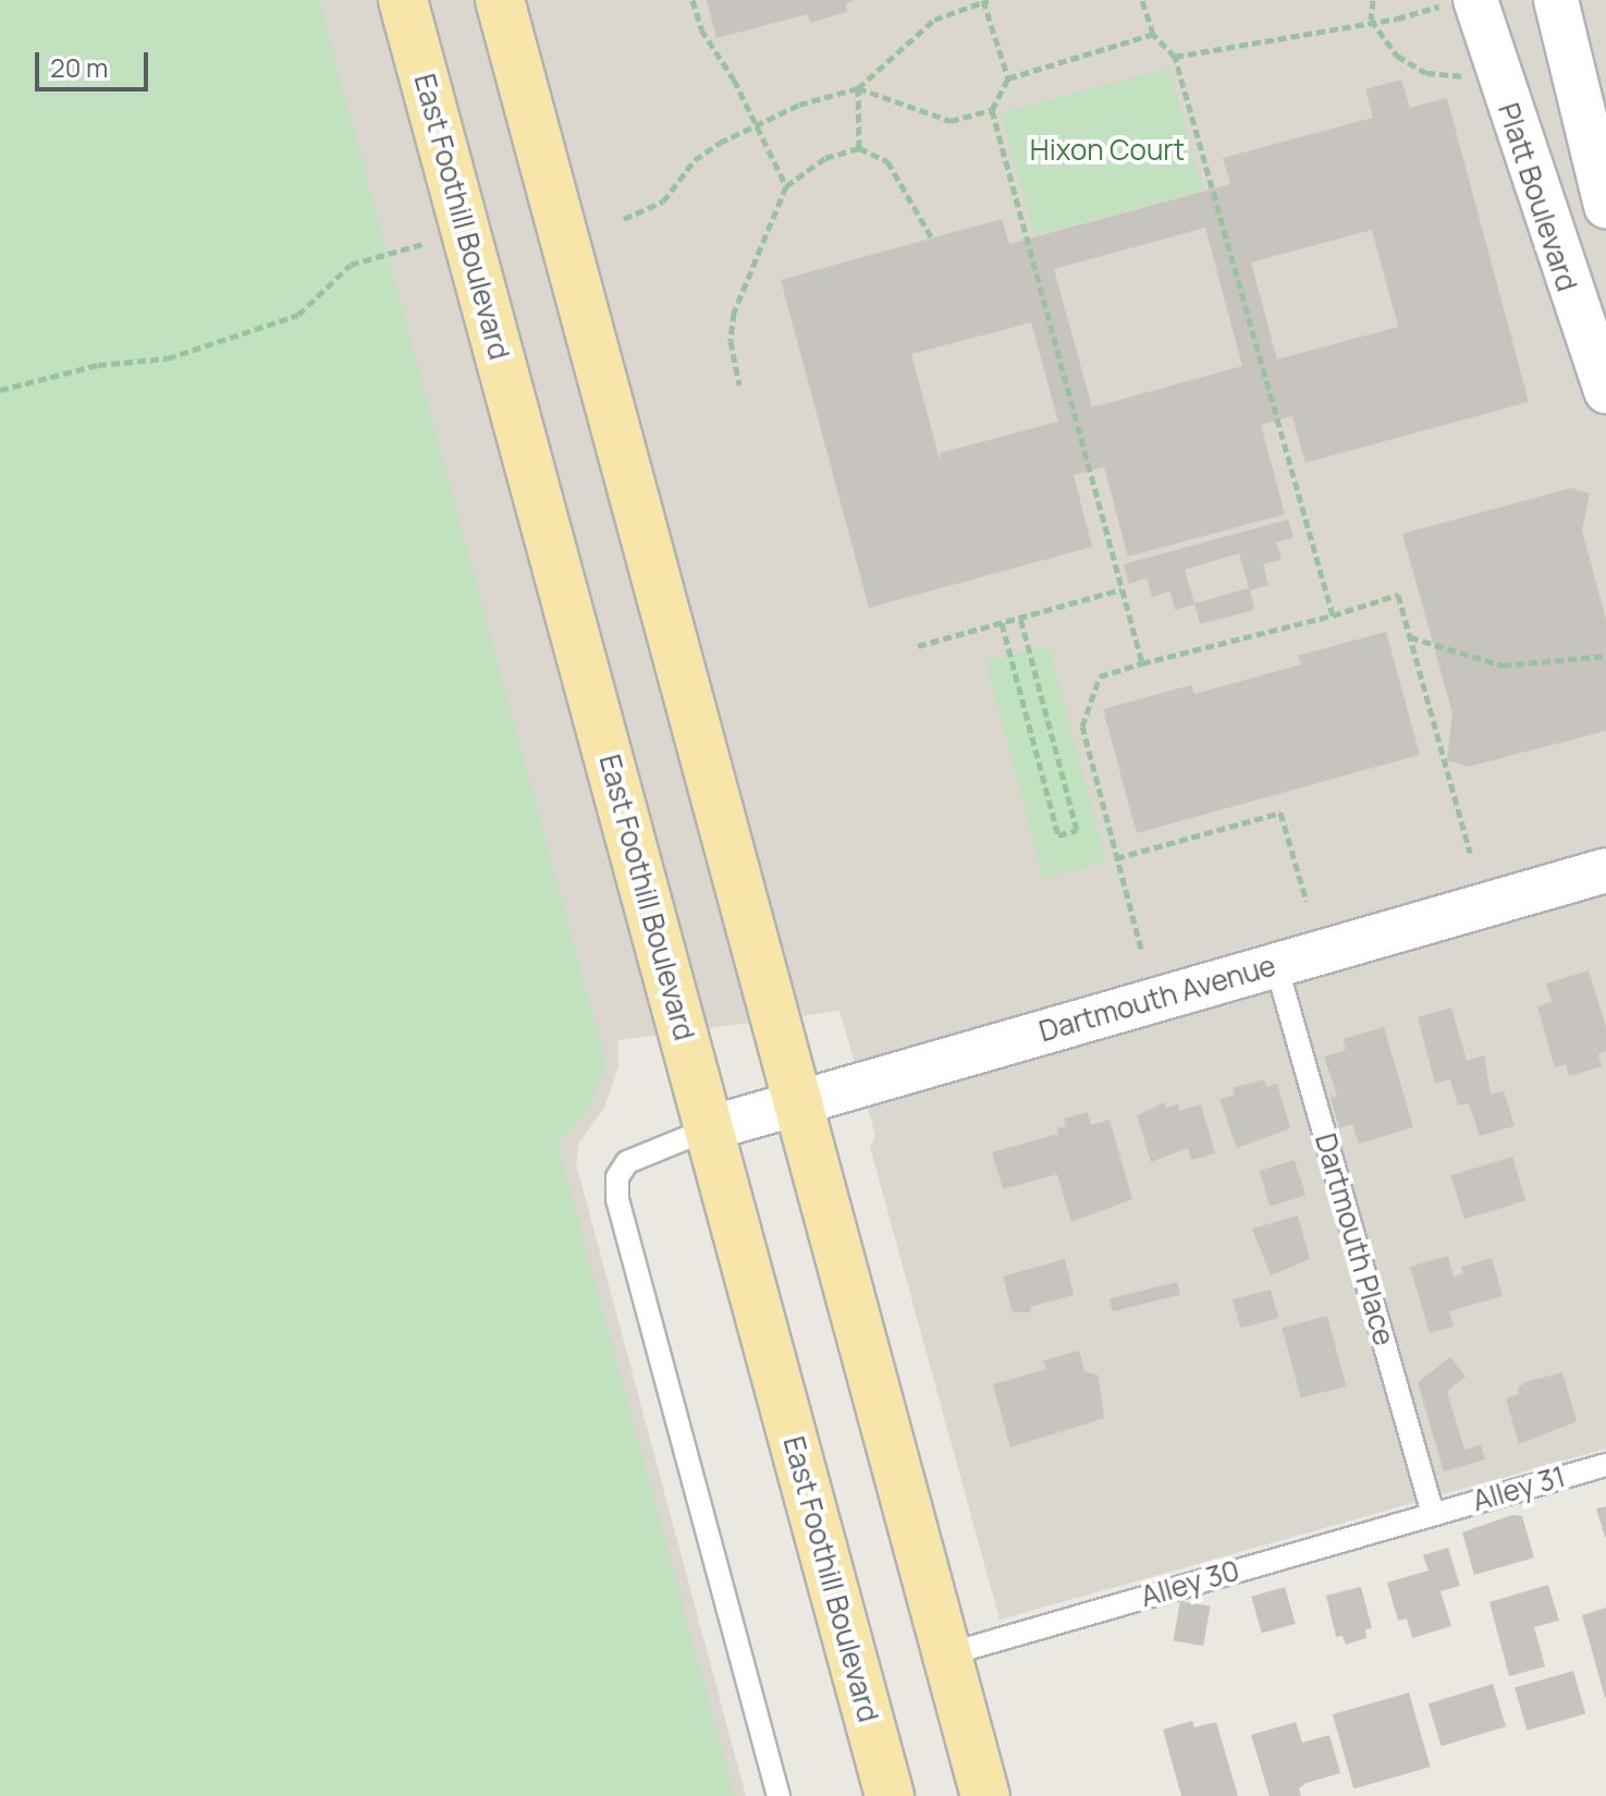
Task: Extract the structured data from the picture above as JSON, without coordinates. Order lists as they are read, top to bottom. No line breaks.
{"streets":{"main road":["East Foothill Boulevard"],"street":["Platt Boulevard","Dartmouth Avenue"],"lane":["Dartmouth Place","Alley 31","Alley 30"]},"crossings":[["East Foothill Boulevard","Dartmouth Avenue"],["Dartmouth Avenue","Dartmouth Place"],["Dartmouth Place","Alley 31"],["Dartmouth Place","Alley 30"],["Alley 31","Alley 30"]],"parks":["Hixon Court"],"scale_bar":"20 m"}
